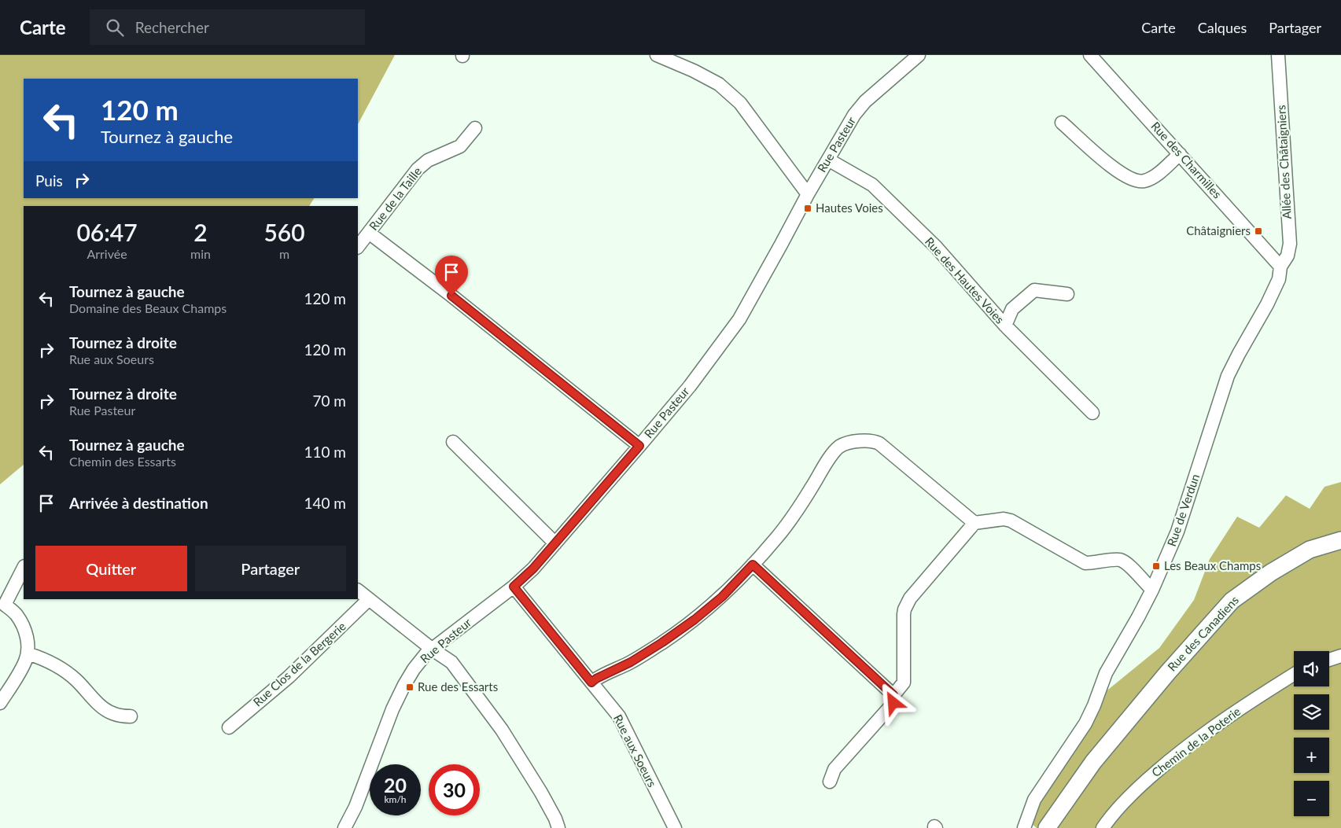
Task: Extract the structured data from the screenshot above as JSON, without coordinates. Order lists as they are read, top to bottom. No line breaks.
{"streets":{"main road":["Rue des Canadiens"],"street":["Rue Pasteur","Rue des Charmilles","Allée des Châtaigniers","Rue de la Taille","Rue des Hautes Voies","Rue de Verdun","Rue Clos de la Bergerie","Chemin de la Poterie","Rue aux Soeurs"]},"crossings":[["Rue Pasteur","Rue des Hautes Voies"],["Rue Pasteur","Rue aux Soeurs"],["Rue des Charmilles","Allée des Châtaigniers"],["Rue des Charmilles","Rue de Verdun"],["Allée des Châtaigniers","Rue de Verdun"]],"places":{"transit":["Hautes Voies","Châtaigniers","Les Beaux Champs","Rue des Essarts"]},"page":{"header":"Carte","search":"Rechercher","nav":["Carte","Calques","Partager"],"turn":["120 m","Tournez à gauche"],"then":"Puis","eta":["06:47","Arrivée","2","min","560","m"],"list":[{"name":"Tournez à gauche","note":"Domaine des Beaux Champs","value":"120 m"},{"name":"Tournez à droite","note":"Rue aux Soeurs","value":"120 m"},{"name":"Tournez à droite","note":"Rue Pasteur","value":"70 m"},{"name":"Tournez à gauche","note":"Chemin des Essarts","value":"110 m"},{"name":"Arrivée à destination","value":"140 m"}],"buttons":["Quitter","Partager"],"map_buttons":["+","−"],"speed":"20 km/h","limit":"30"}}
